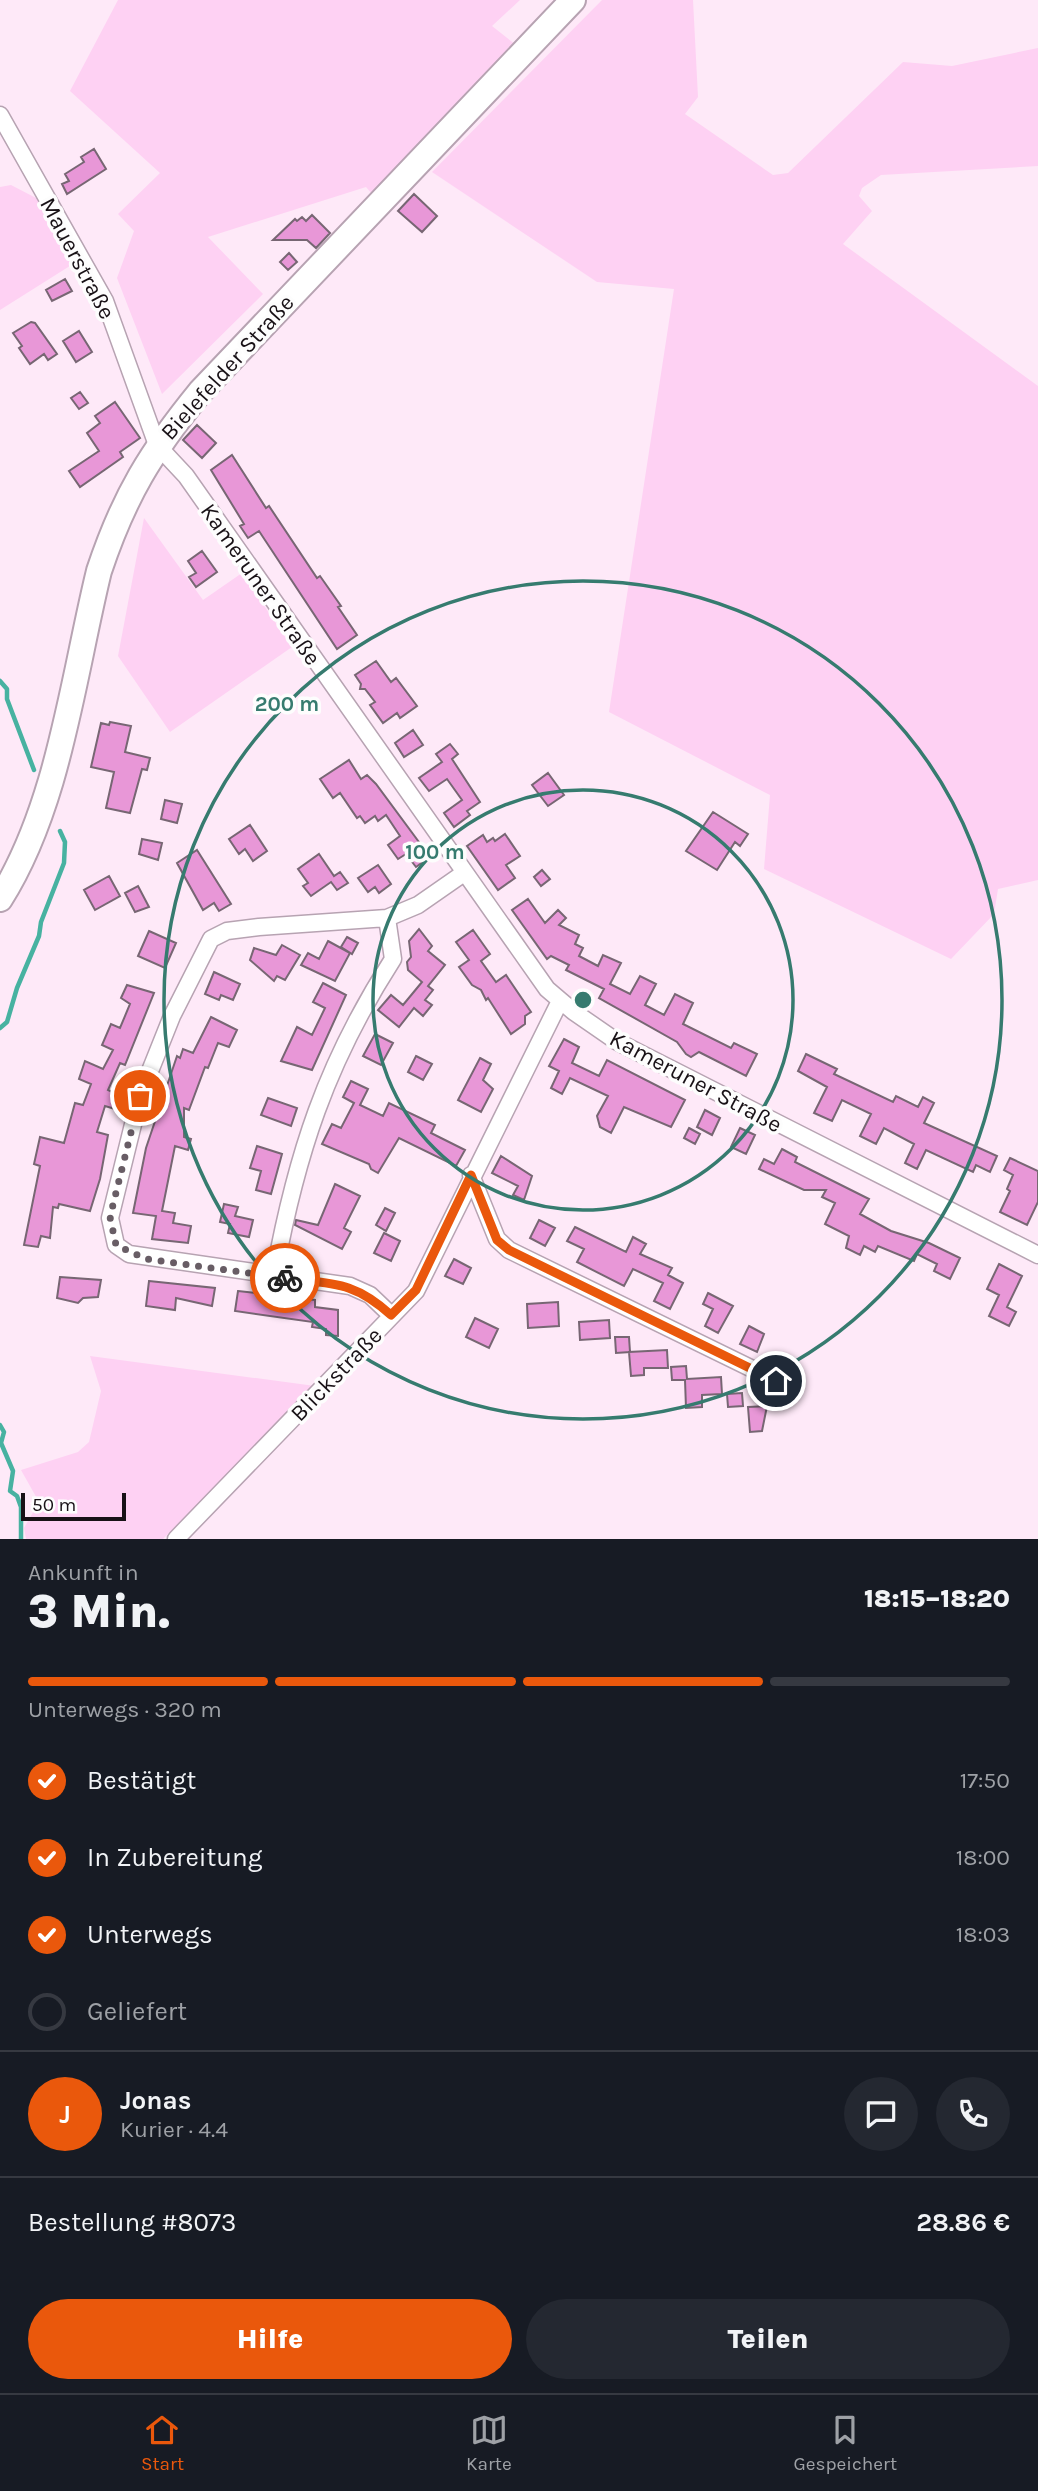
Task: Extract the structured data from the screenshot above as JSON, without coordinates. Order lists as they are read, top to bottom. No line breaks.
{"streets":{"main road":["Bielefelder Straße"],"street":["Mauerstraße","Kameruner Straße","Blickstraße"]},"crossings":[["Mauerstraße","Bielefelder Straße"],["Mauerstraße","Kameruner Straße"],["Bielefelder Straße","Kameruner Straße"],["Kameruner Straße","Blickstraße"]],"scale_bar":"50 m","page":{"scale":"50 m","heading":["3 Min.","Ankunft in","18:15–18:20"],"panel":["Jonas","Kurier · 4.4","Bestellung #8073","28.86 €"],"bar":"Unterwegs · 320 m","list":[["Bestätigt","17:50"],["In Zubereitung","18:00"],["Unterwegs","18:03"],"Geliefert"],"round":"J","buttons":["Hilfe","Teilen"],"tabs":["Start","Karte","Gespeichert"]},"rings":["200 m","100 m"]}
